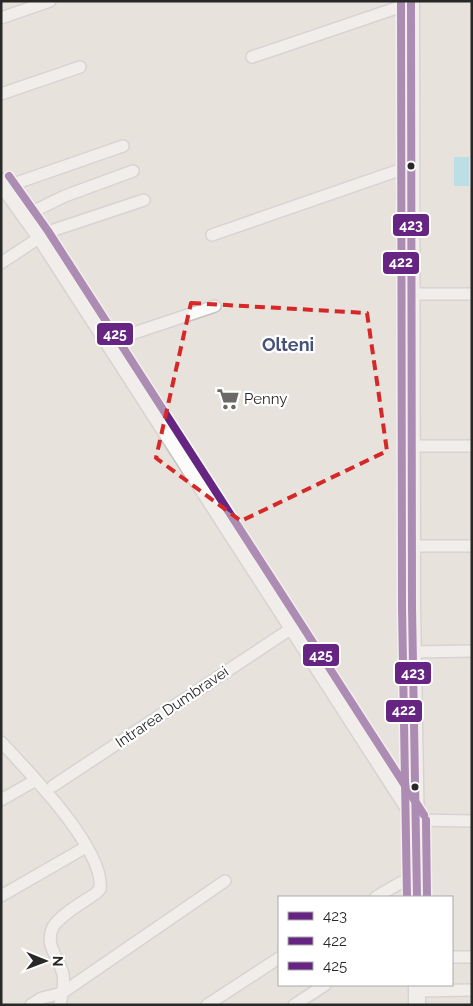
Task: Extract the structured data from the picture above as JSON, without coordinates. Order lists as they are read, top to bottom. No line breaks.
{"streets":{"street":["Intrarea Dumbravei"]},"districts":["Olteni"],"places":{"supermarket":["Penny"]},"lines":["transit line 423","transit line 422","transit line 425"],"legend":["423","422","425"],"north":"right"}
